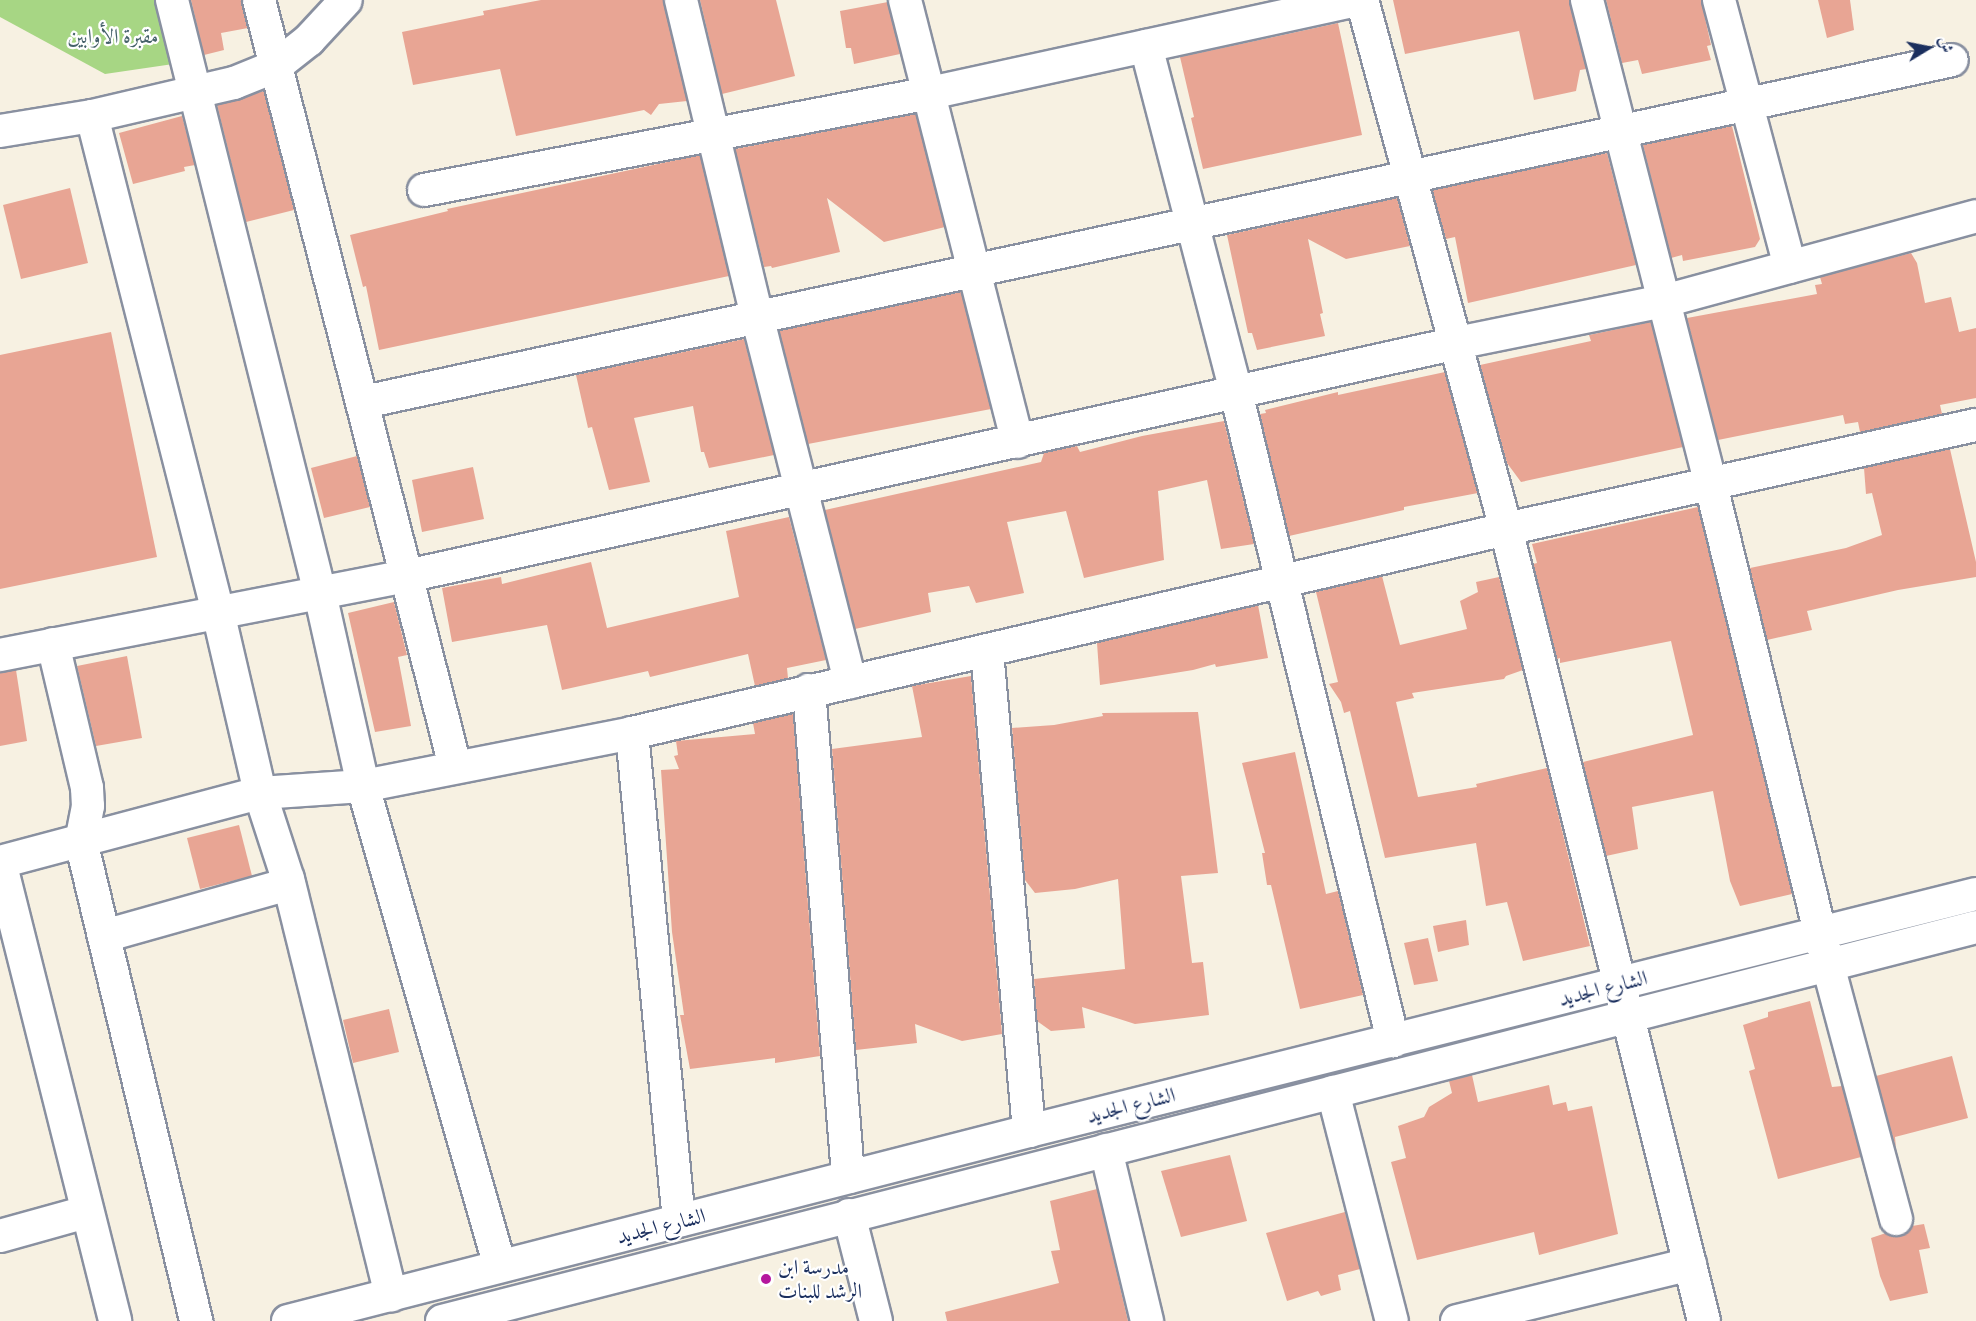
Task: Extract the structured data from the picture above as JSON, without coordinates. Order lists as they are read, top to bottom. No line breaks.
{"streets":{"street":["الشارع الجديد"]},"parks":["مقبرة الأوابين"],"places":["مدرسة ابن الرشد للبنات"],"north":"right"}
